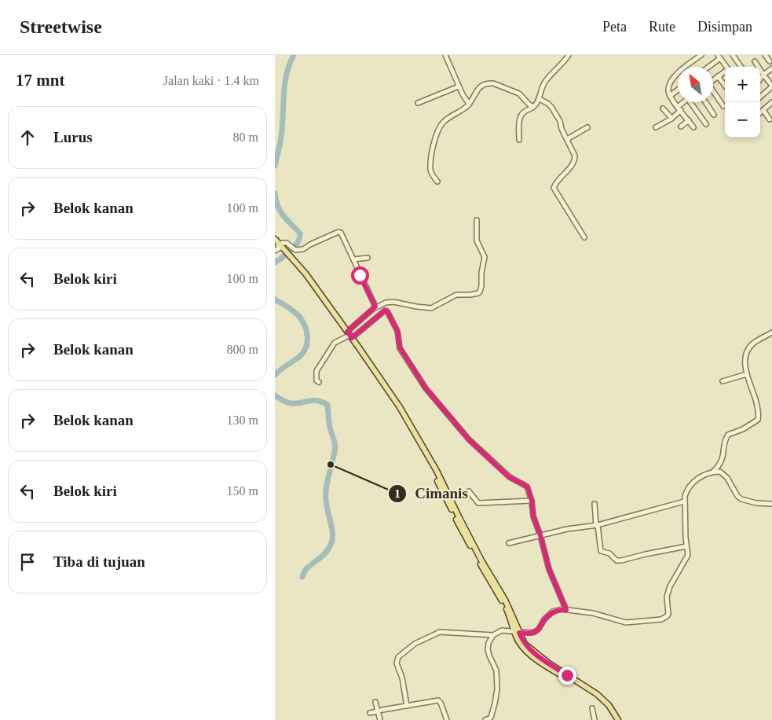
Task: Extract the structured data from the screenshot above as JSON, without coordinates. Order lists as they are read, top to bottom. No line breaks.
{"places":["Cimanis"],"north":"top left","page":{"header":"Streetwise","nav":["Peta","Rute","Disimpan"],"heading":["17 mnt","Jalan kaki · 1.4 km"],"map_buttons":["+","−"],"list":[["Lurus","80 m"],["Belok kanan","100 m"],["Belok kiri","100 m"],["Belok kanan","800 m"],["Belok kanan","130 m"],["Belok kiri","150 m"],"Tiba di tujuan"]}}
